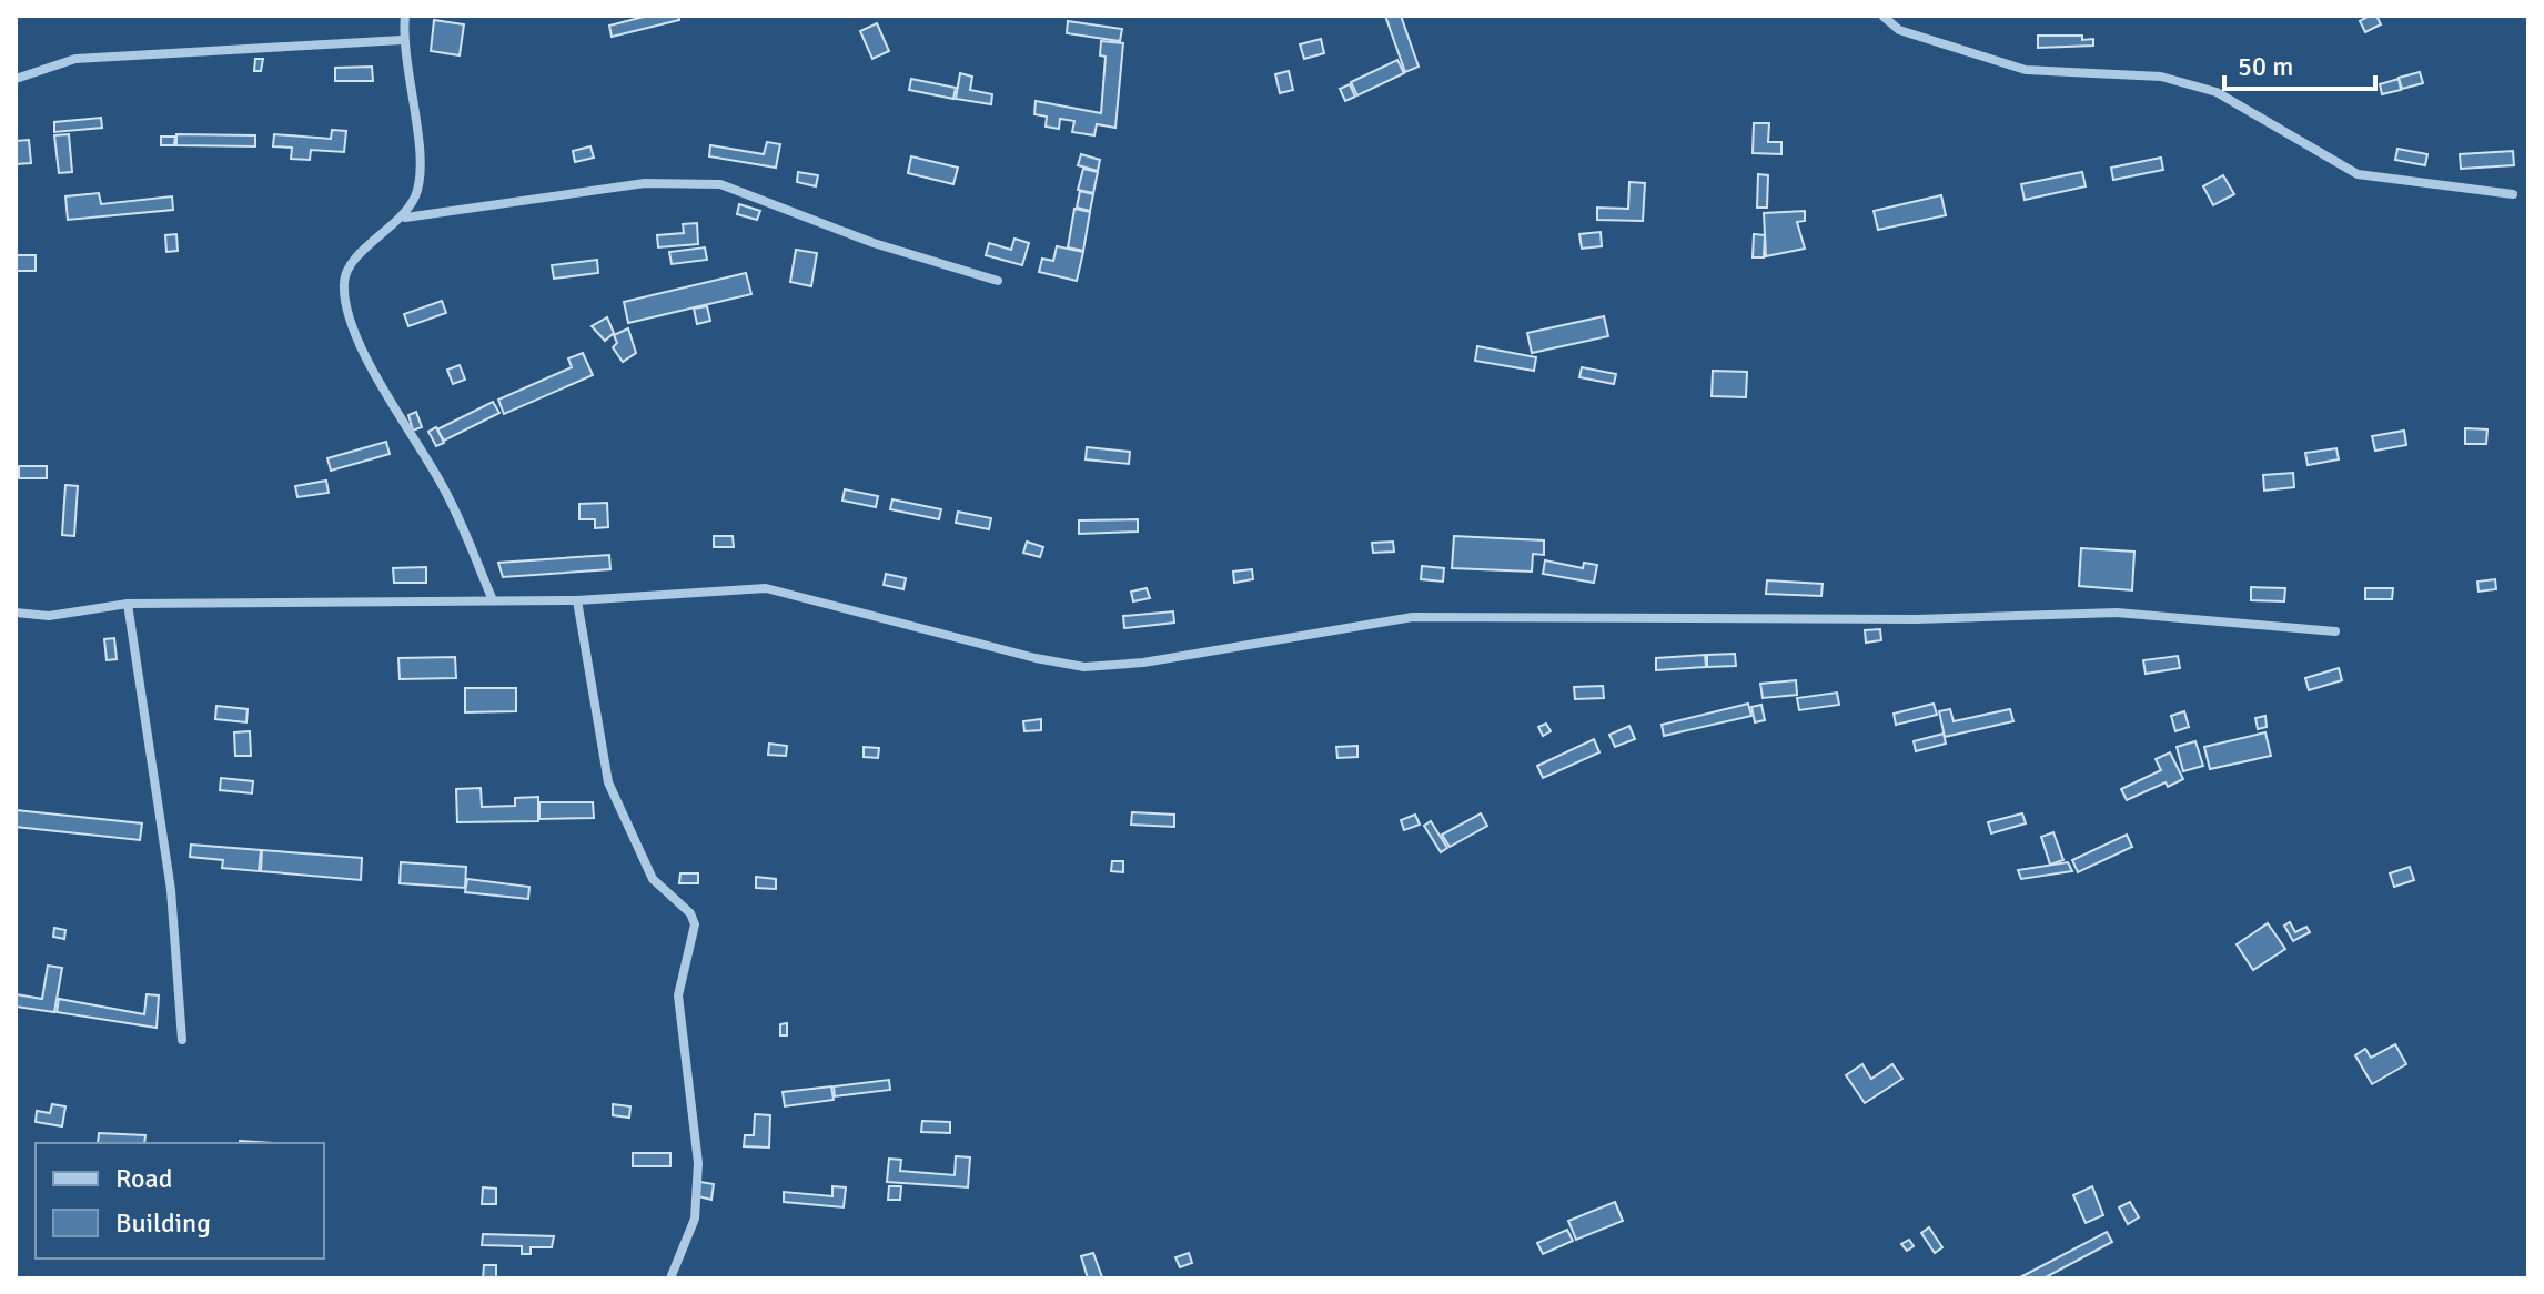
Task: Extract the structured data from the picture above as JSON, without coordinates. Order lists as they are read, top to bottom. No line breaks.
{"legend":["Road","Building"],"scale_bar":"50 m"}
